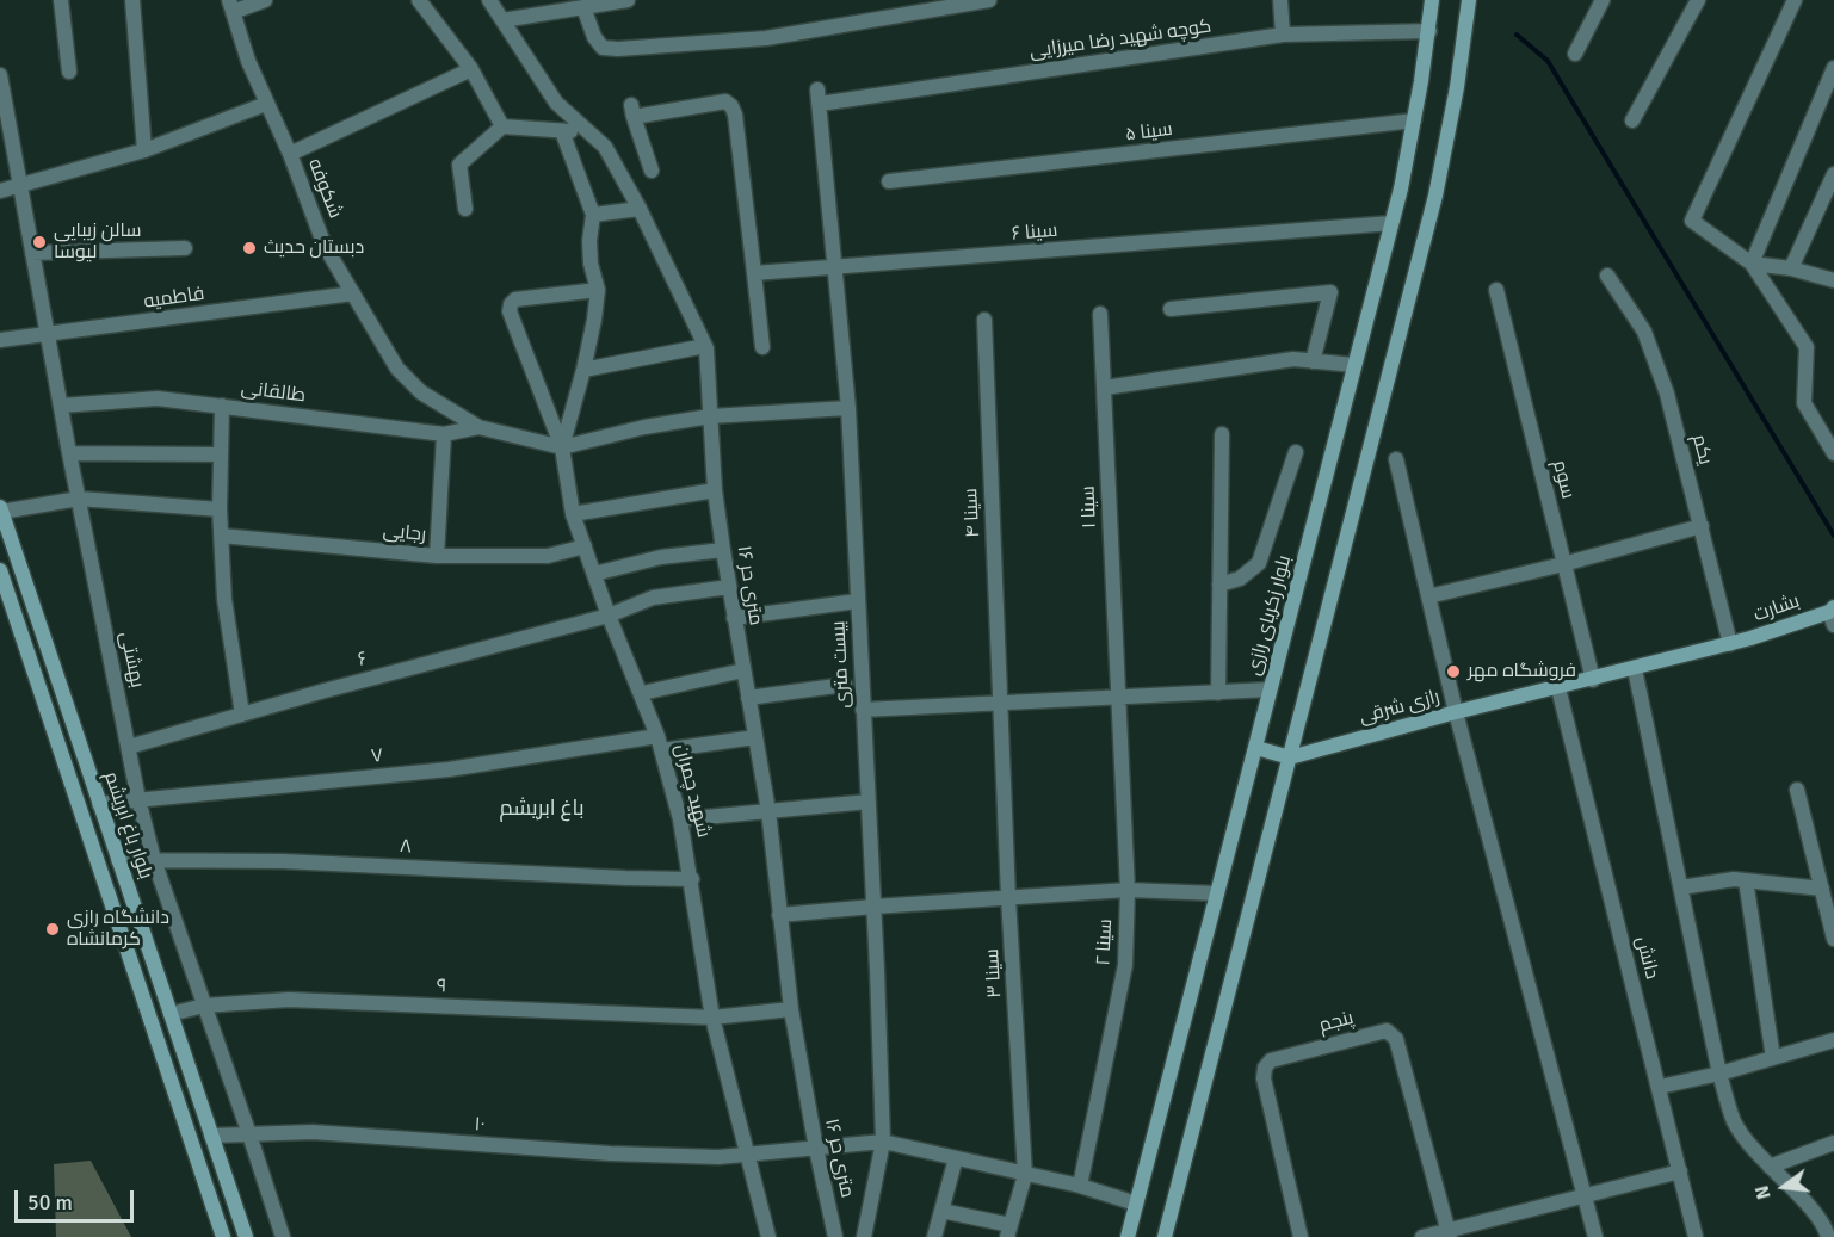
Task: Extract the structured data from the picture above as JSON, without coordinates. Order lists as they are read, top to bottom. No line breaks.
{"streets":{"main road":["بشارت","بلوار زکریای رازی","رازی شرقی","بلوار باغ ابریشم"],"street":["کوچه شهید رضا میرزایی","سینا ۵","شکوفه","سینا ۶","فاطمیه","طالقانی","یکم","سوم","۱ سینا","سینا ۴","رجایی","۱۶ متری حر","بهشتی","۶","بیست متری","۷","شهید چمران","۸","سینا ۲","دانش","سینا ۳","۹","پنجم","۱۰"]},"crossings":[["کوچه شهید رضا میرزایی","بلوار زکریای رازی"],["کوچه شهید رضا میرزایی","بیست متری"],["سینا ۵","بلوار زکریای رازی"],["شکوفه","فاطمیه"],["شکوفه","طالقانی"],["سینا ۶","بلوار زکریای رازی"],["سینا ۶","بیست متری"],["فاطمیه","بهشتی"],["طالقانی","بهشتی"],["یکم","بشارت"],["یکم","رازی شرقی"],["سوم","رازی شرقی"],["۱ سینا","سینا ۲"],["سینا ۴","سینا ۳"],["رجایی","شهید چمران"],["۱۶ متری حر","۶"],["۱۶ متری حر","۷"],["۱۶ متری حر","۹"],["۱۶ متری حر","۱۰"],["بشارت","رازی شرقی"],["بلوار زکریای رازی","۱۰"],["بهشتی","۶"],["بهشتی","۷"],["بهشتی","۸"],["بهشتی","۹"],["بهشتی","۱۰"],["۶","شهید چمران"],["بیست متری","۱۰"],["رازی شرقی","دانش"],["۷","شهید چمران"],["۷","بلوار باغ ابریشم"],["شهید چمران","۸"],["شهید چمران","۹"],["شهید چمران","۱۰"],["بلوار باغ ابریشم","۸"],["بلوار باغ ابریشم","۹"],["بلوار باغ ابریشم","۱۰"],["سینا ۲","۱۰"],["سینا ۳","۱۰"]],"districts":["باغ ابریشم"],"places":["سالن زیبایی لیوسا","دبستان حدیث","فروشگاه مهر","دانشگاه رازی کرمانشاه"],"scale_bar":"50 m","north":"left"}
